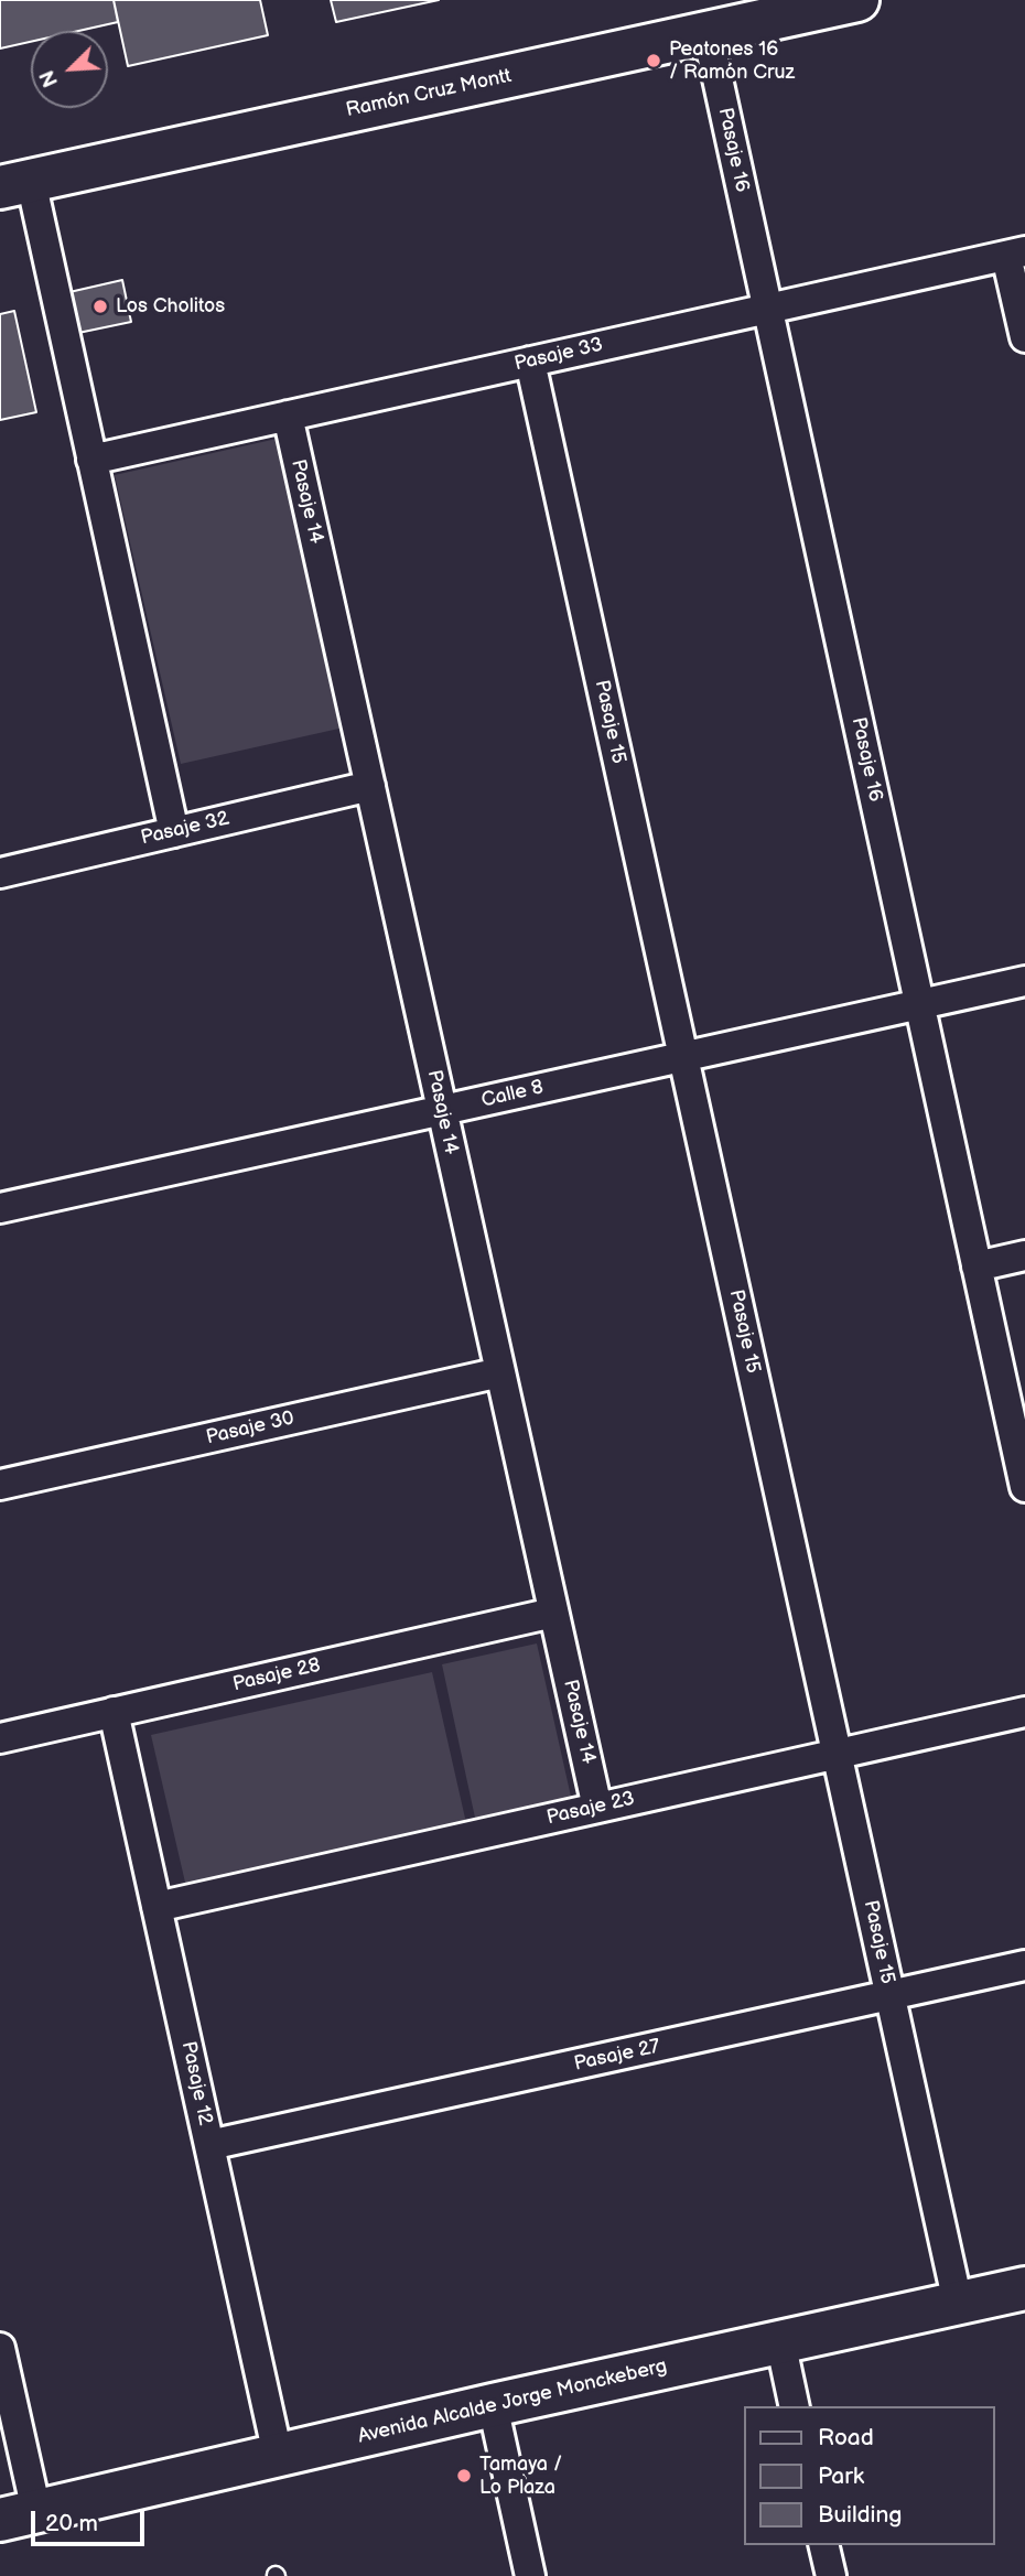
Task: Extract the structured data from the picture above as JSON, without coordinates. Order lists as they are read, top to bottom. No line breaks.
{"streets":{"main road":["Ramón Cruz Montt","Avenida Alcalde Jorge Monckeberg"],"street":["Pasaje 16","Pasaje 33","Pasaje 14","Pasaje 15","Pasaje 32","Calle 8","Pasaje 30","Pasaje 28","Pasaje 23","Pasaje 27","Pasaje 12"]},"crossings":[["Ramón Cruz Montt","Pasaje 16"],["Pasaje 16","Pasaje 33"],["Pasaje 16","Calle 8"],["Pasaje 33","Pasaje 14"],["Pasaje 33","Pasaje 15"],["Pasaje 14","Pasaje 32"],["Pasaje 14","Calle 8"],["Pasaje 14","Pasaje 30"],["Pasaje 14","Pasaje 28"],["Pasaje 14","Pasaje 23"],["Pasaje 15","Calle 8"],["Pasaje 15","Pasaje 23"],["Pasaje 15","Pasaje 27"],["Pasaje 15","Avenida Alcalde Jorge Monckeberg"],["Pasaje 28","Pasaje 12"],["Pasaje 23","Pasaje 12"],["Pasaje 27","Pasaje 12"],["Pasaje 12","Avenida Alcalde Jorge Monckeberg"]],"places":["Peatones 16 / Ramón Cruz","Los Cholitos","Tamaya / Lo Plaza"],"legend":["Road","Park","Building"],"scale_bar":"20 m","north":"bottom left"}
